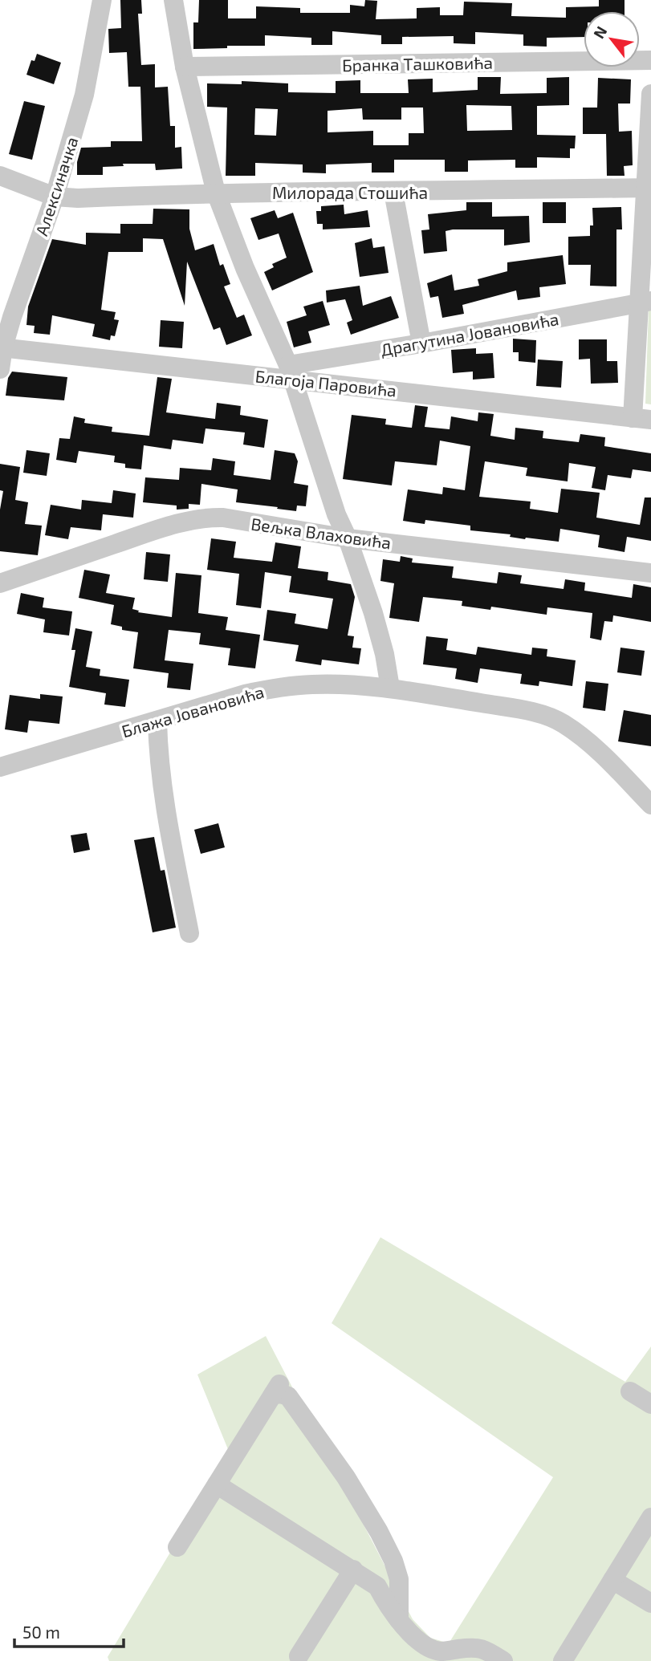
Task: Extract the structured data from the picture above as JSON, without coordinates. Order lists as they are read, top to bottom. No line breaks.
{"streets":{"street":["Бранка Ташковића","Алексиначка","Милорада Стошића","Драгутина Јовановића","Благоја Паровића","Вељка Влаховића","Блажа Јовановића"]},"crossings":[["Алексиначка","Милорада Стошића"],["Алексиначка","Благоја Паровића"],["Драгутина Јовановића","Благоја Паровића"]],"scale_bar":"50 m","north":"top left"}
